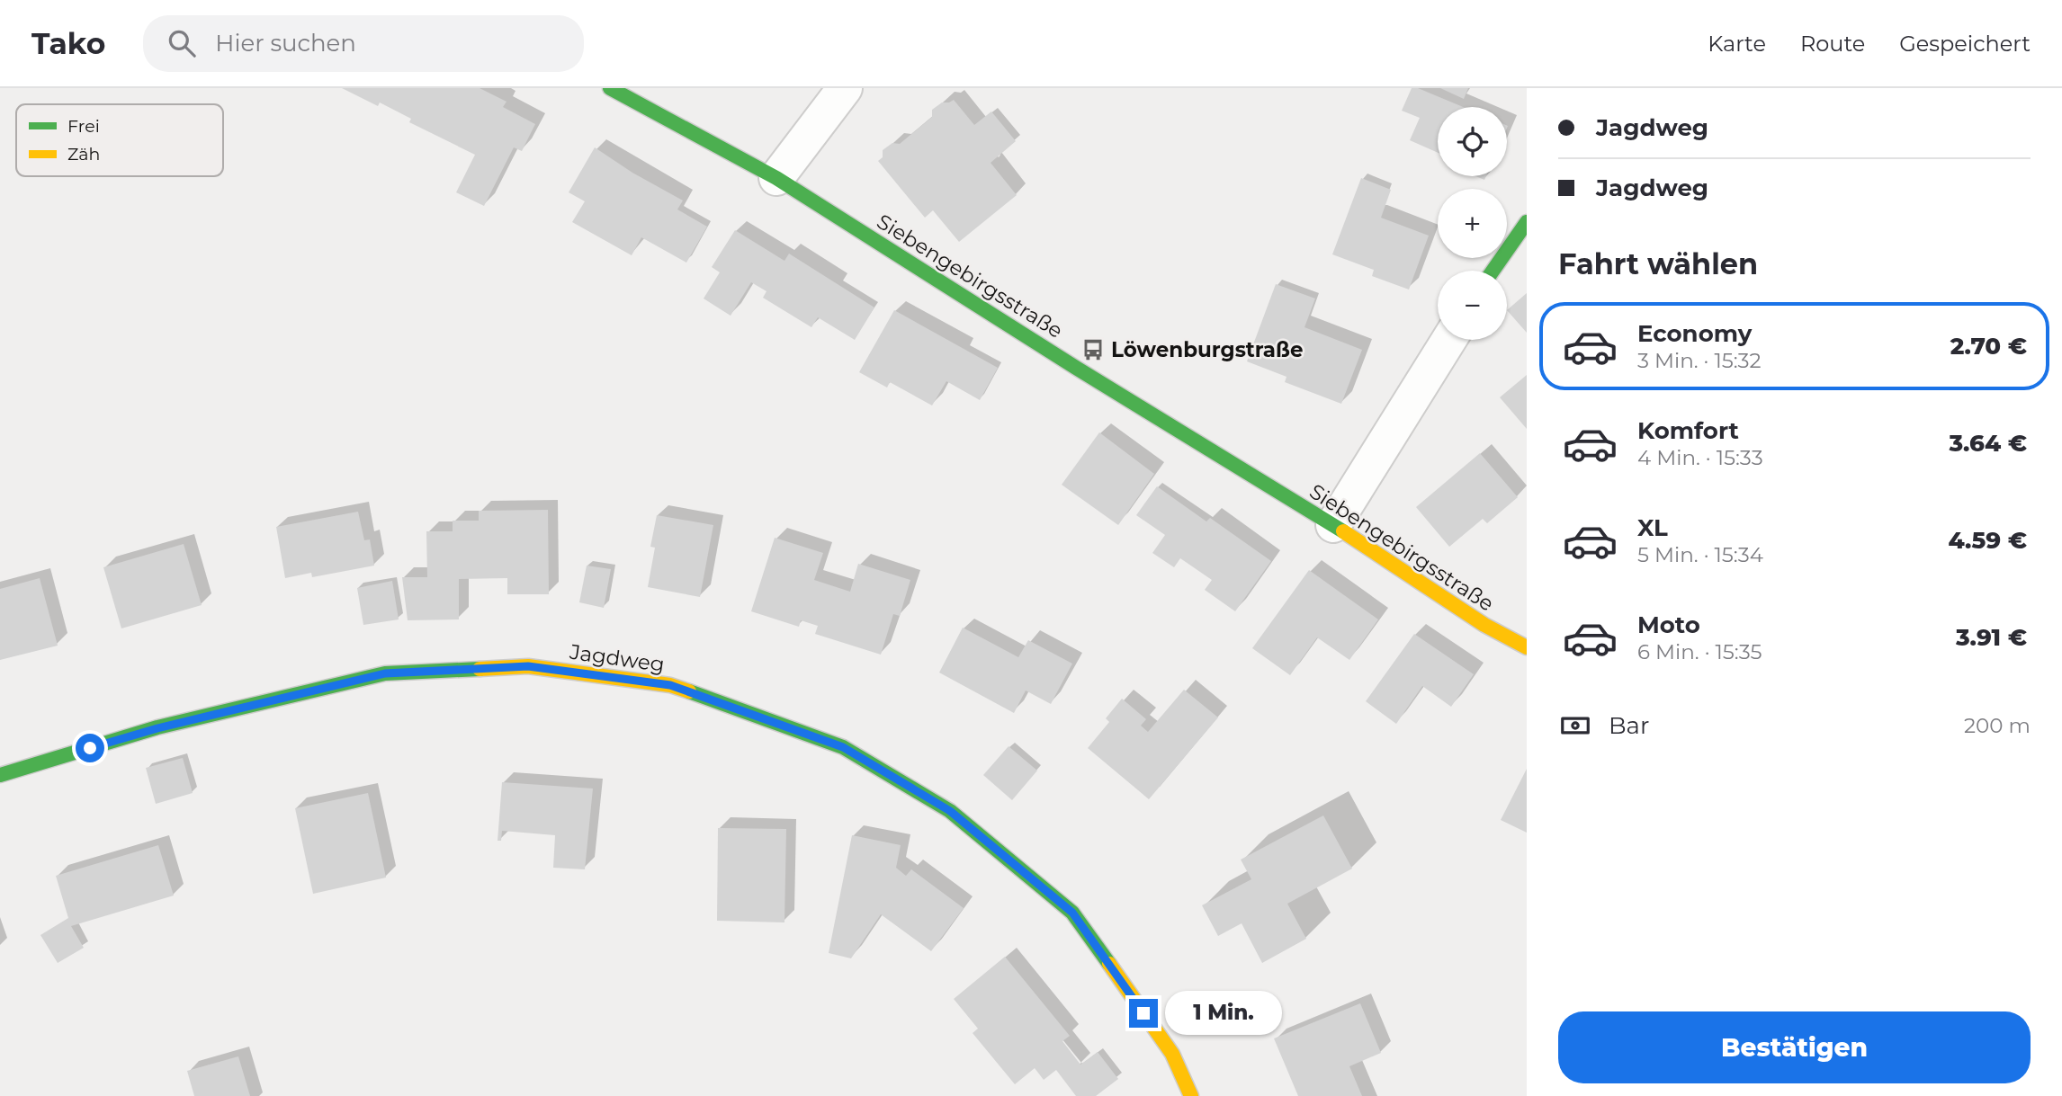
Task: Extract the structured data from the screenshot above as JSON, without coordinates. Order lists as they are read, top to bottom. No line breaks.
{"streets":{"street":["Siebengebirgsstraße","Jagdweg"]},"places":{"bus stop":["Löwenburgstraße"]},"legend":["Frei","Zäh"],"page":{"header":"Tako","search":"Hier suchen","nav":["Karte","Route","Gespeichert"],"banner":["Jagdweg","Jagdweg"],"map_buttons":["+","−"],"heading":"Fahrt wählen","list":[{"name":"Economy","note":"3 Min. · 15:32","value":"2.70 €"},{"name":"Komfort","note":"4 Min. · 15:33","value":"3.64 €"},{"name":"XL","note":"5 Min. · 15:34","value":"4.59 €"},{"name":"Moto","note":"6 Min. · 15:35","value":"3.91 €"}],"pay":["Bar","200 m"],"bubble":"1 Min.","buttons":"Bestätigen"}}
